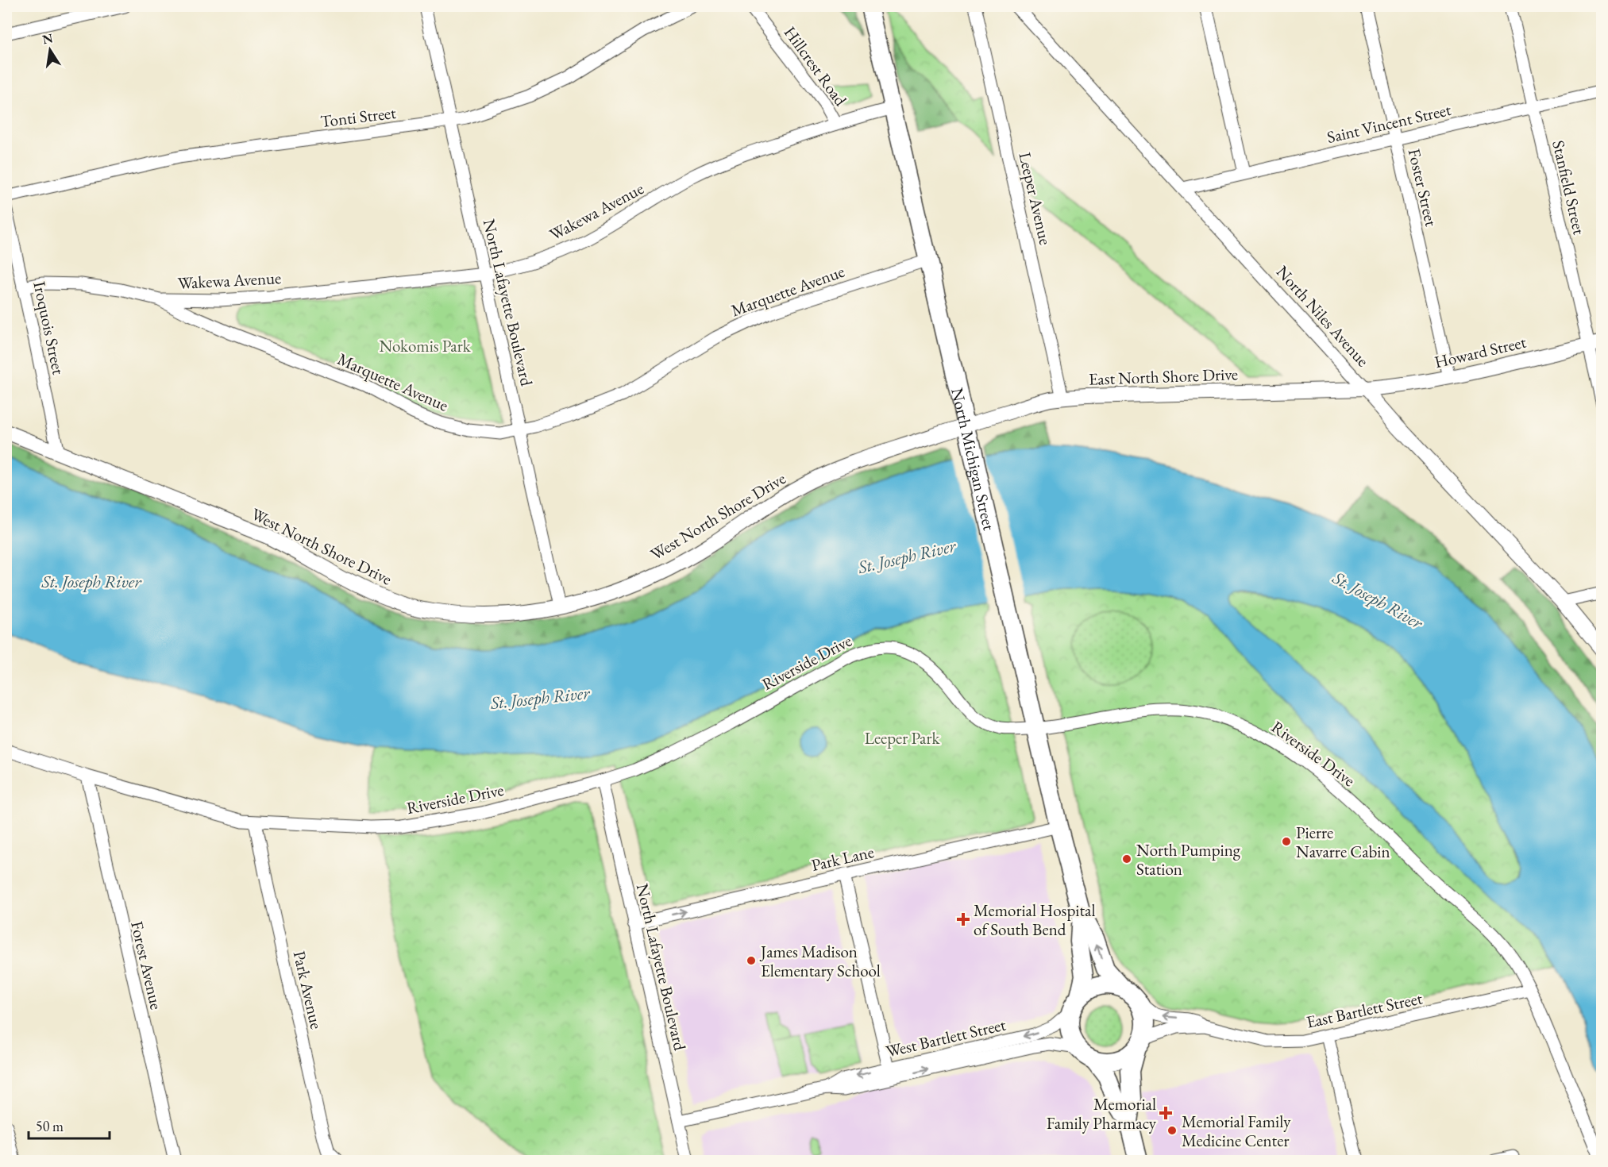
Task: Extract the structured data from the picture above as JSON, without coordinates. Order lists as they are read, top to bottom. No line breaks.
{"streets":{"main road":["North Michigan Street"],"street":["Hillcrest Road","Tonti Street","Saint Vincent Street","Foster Street","Stanfield Street","Leeper Avenue","Wakewa Avenue","Marquette Avenue","North Lafayette Boulevard","North Niles Avenue","Iroquois Street","Howard Street","East North Shore Drive","West North Shore Drive","Riverside Drive","Park Lane","Forest Avenue","Park Avenue","East Bartlett Street","West Bartlett Street"]},"crossings":[["Hillcrest Road","Wakewa Avenue"],["Tonti Street","North Lafayette Boulevard"],["Saint Vincent Street","Foster Street"],["Saint Vincent Street","Stanfield Street"],["Saint Vincent Street","North Niles Avenue"],["Foster Street","Howard Street"],["Stanfield Street","Howard Street"],["Leeper Avenue","East North Shore Drive"],["Wakewa Avenue","Marquette Avenue"],["Wakewa Avenue","North Lafayette Boulevard"],["Wakewa Avenue","North Michigan Street"],["Marquette Avenue","North Lafayette Boulevard"],["Marquette Avenue","Iroquois Street"],["Marquette Avenue","North Michigan Street"],["North Lafayette Boulevard","West North Shore Drive"],["North Lafayette Boulevard","Riverside Drive"],["North Lafayette Boulevard","Park Lane"],["North Lafayette Boulevard","West Bartlett Street"],["North Niles Avenue","Howard Street"],["North Niles Avenue","East North Shore Drive"],["Iroquois Street","West North Shore Drive"],["Howard Street","East North Shore Drive"],["East North Shore Drive","North Michigan Street"],["East North Shore Drive","West North Shore Drive"],["North Michigan Street","West North Shore Drive"],["North Michigan Street","Riverside Drive"],["North Michigan Street","Park Lane"],["North Michigan Street","East Bartlett Street"],["North Michigan Street","West Bartlett Street"],["Riverside Drive","Forest Avenue"],["Riverside Drive","Park Avenue"],["Riverside Drive","East Bartlett Street"],["East Bartlett Street","West Bartlett Street"]],"one_way":["Park Lane"],"water":["St. Joseph River"],"parks":["Nokomis Park","Leeper Park"],"places":{"other":["Pierre Navarre Cabin","North Pumping Station","James Madison Elementary School","Memorial Family Medicine Center"],"health":["Memorial Hospital of South Bend","Memorial Family Pharmacy"]},"scale_bar":"50 m","north":"top"}
